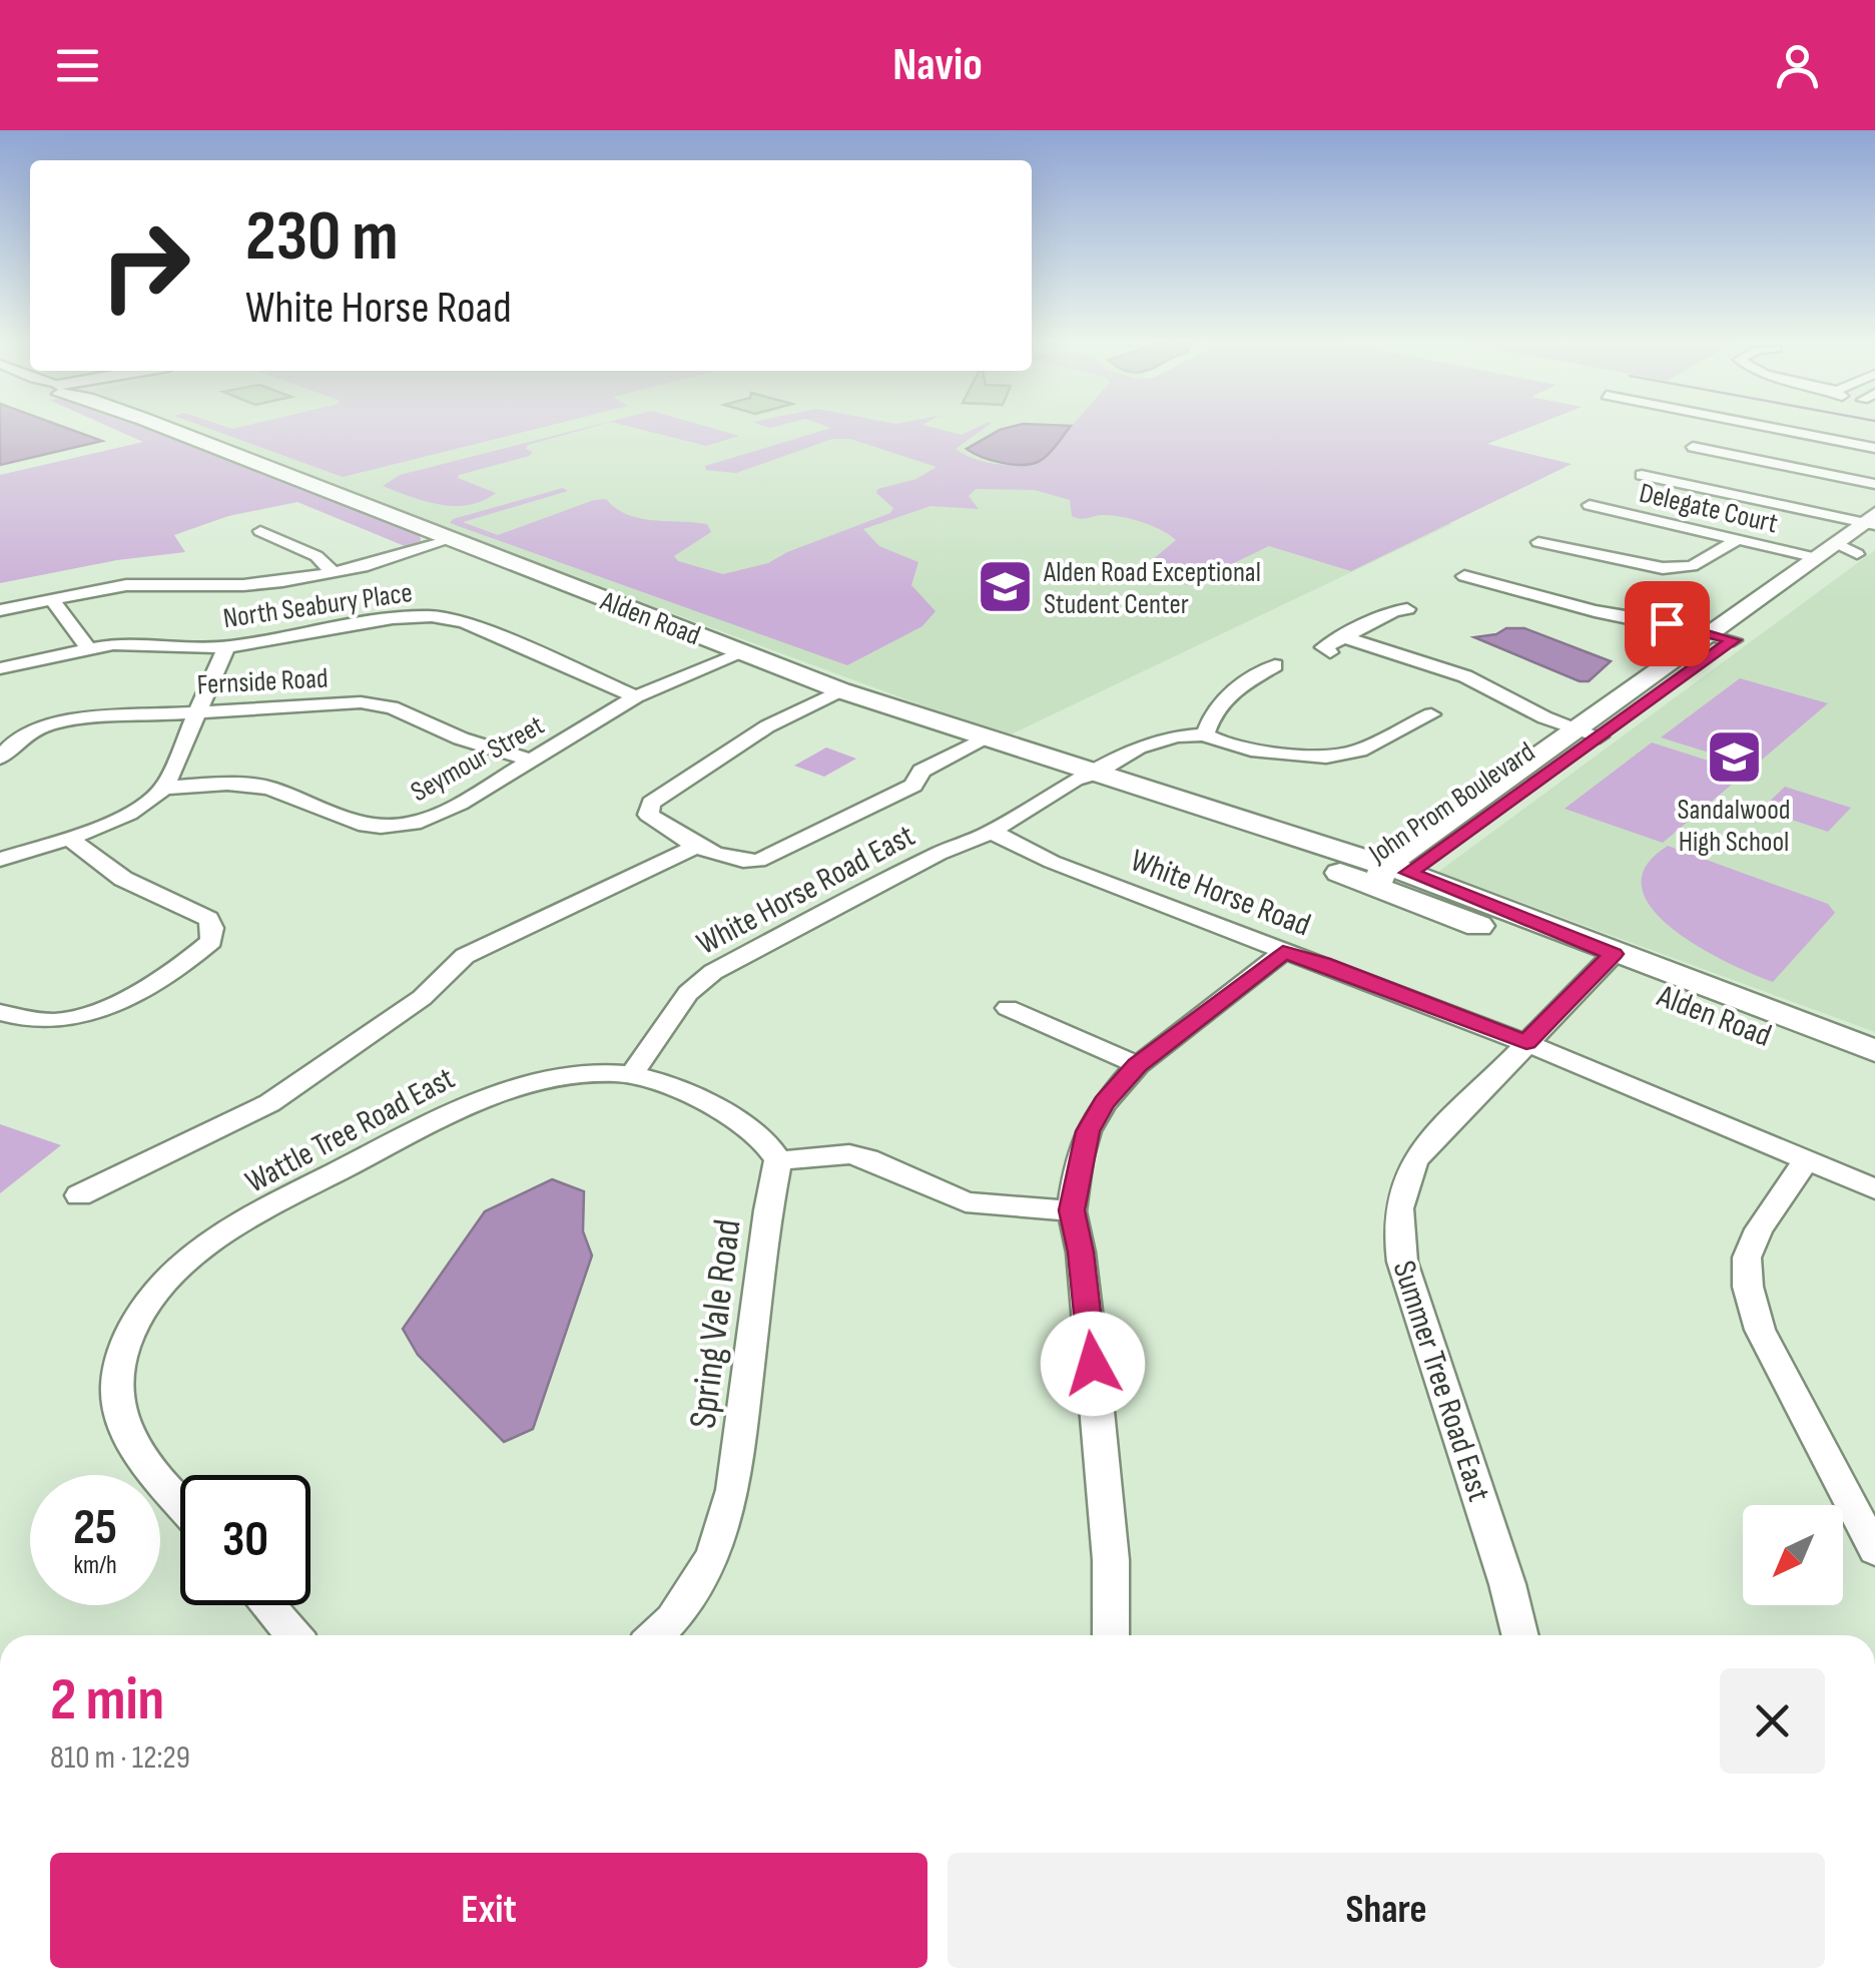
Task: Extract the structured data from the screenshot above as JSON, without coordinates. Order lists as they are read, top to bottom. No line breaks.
{"streets":{"street":["Delegate Court","North Seabury Place","Alden Road","Fernside Road","Seymour Street","John Prom Boulevard","White Horse Road East","White Horse Road","Wattle Tree Road East","Spring Vale Road","Summer Tree Road East"]},"crossings":[["Delegate Court","John Prom Boulevard"],["North Seabury Place","Seymour Street"],["Alden Road","Seymour Street"],["Alden Road","John Prom Boulevard"],["Alden Road","White Horse Road East"],["Alden Road","Summer Tree Road East"],["Fernside Road","Seymour Street"],["White Horse Road East","White Horse Road"],["White Horse Road East","Wattle Tree Road East"],["White Horse Road","Summer Tree Road East"]],"places":{"school or university":["Alden Road Exceptional Student Center","Sandalwood High School"]},"north":"bottom left","page":{"header":"Navio","turn":["230 m","White Horse Road"],"speed":"25 km/h","limit":"30","heading":["2 min","810 m · 12:29"],"buttons":["Exit","Share"]}}
